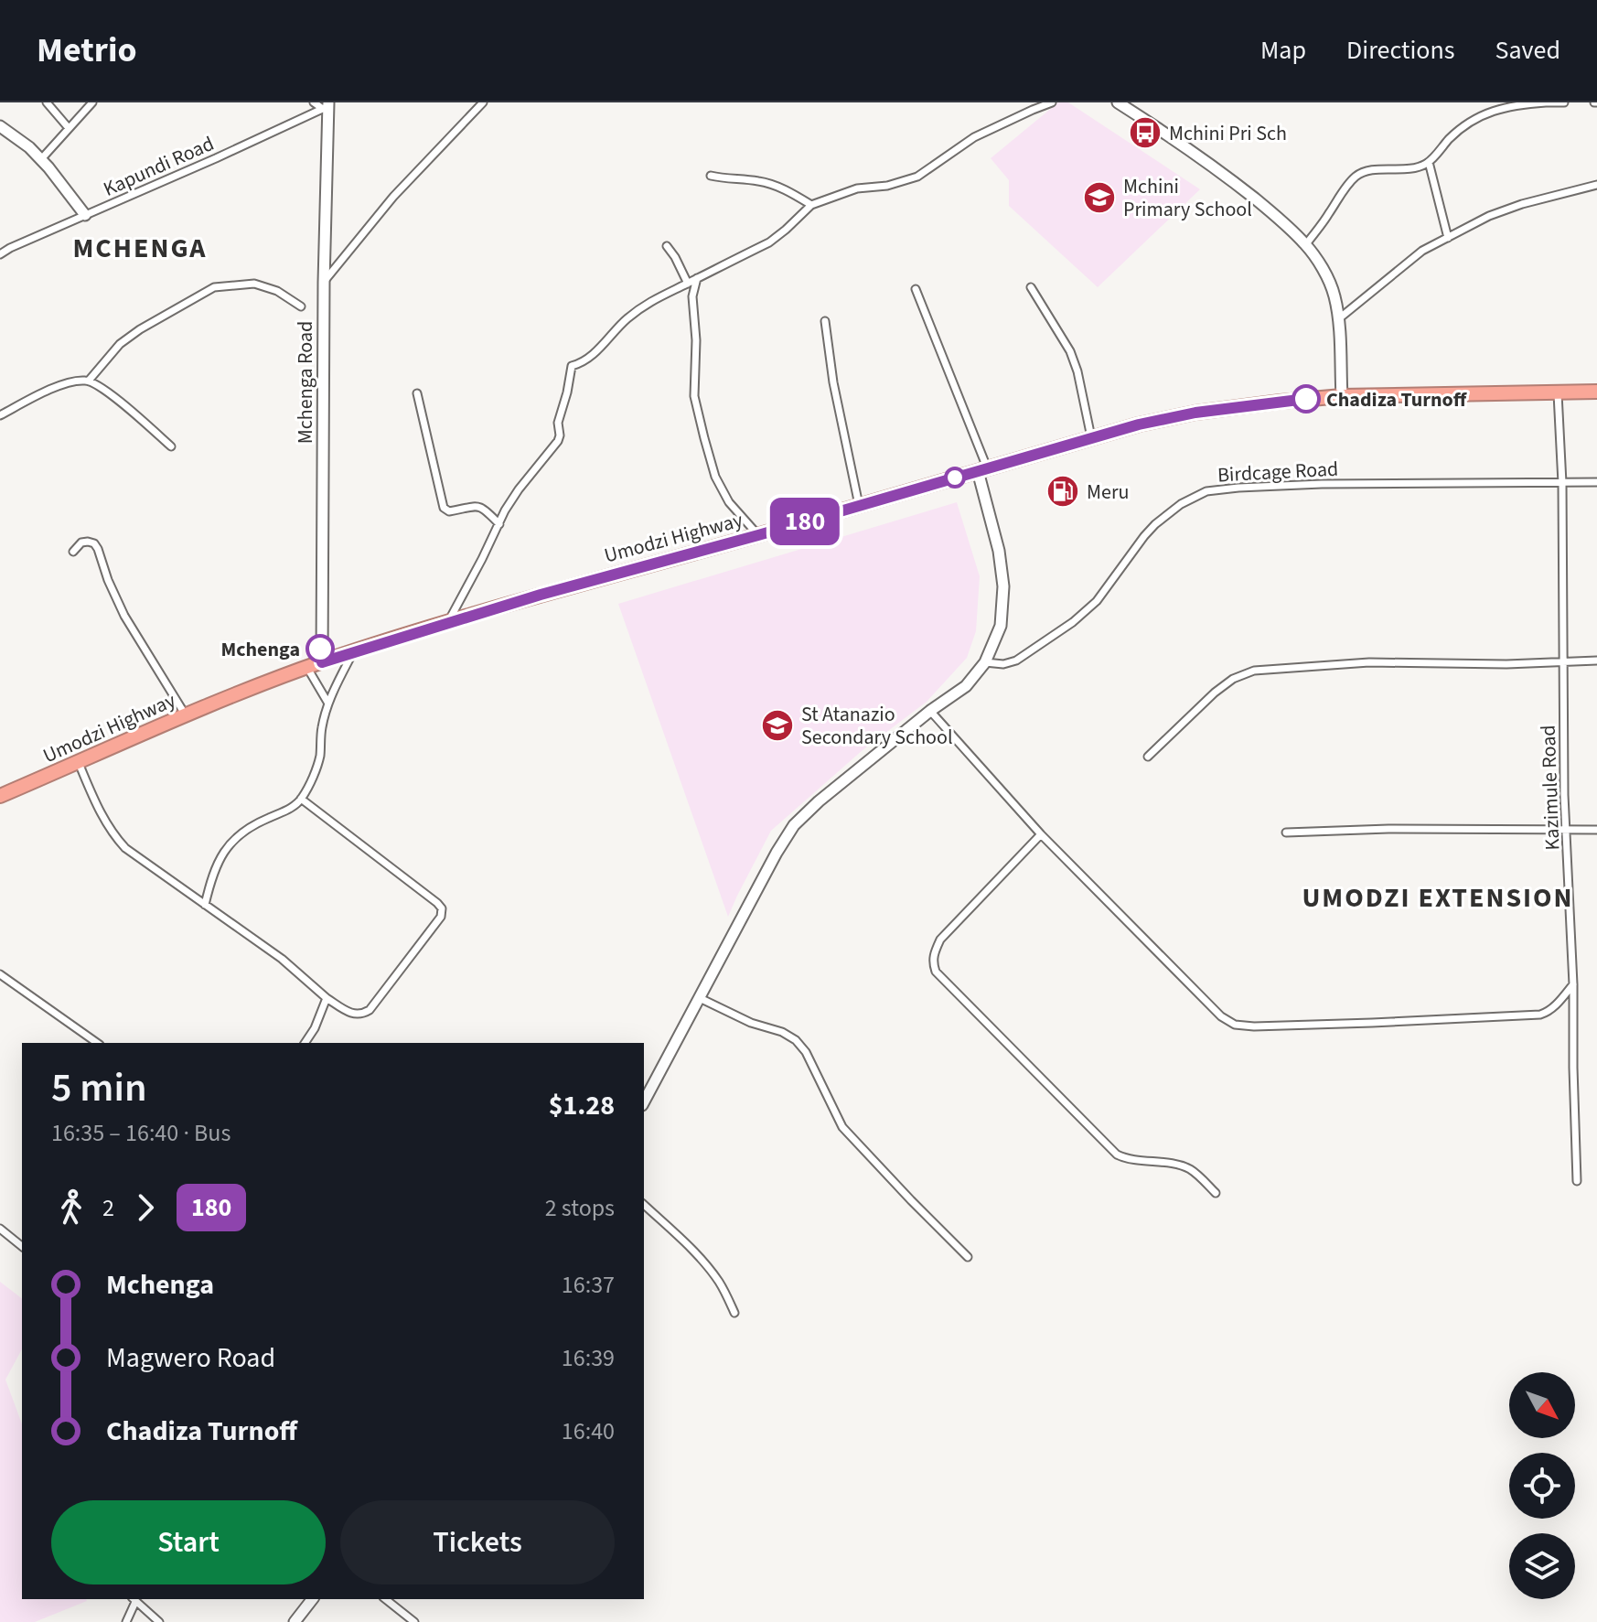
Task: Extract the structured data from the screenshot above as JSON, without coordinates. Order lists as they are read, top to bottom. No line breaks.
{"streets":{"highway":["Umodzi Highway"],"street":["Kapundi Road","Mchenga Road","Birdcage Road","Kazimule Road"]},"crossings":[["Kapundi Road","Mchenga Road"],["Mchenga Road","Umodzi Highway"],["Birdcage Road","Kazimule Road"],["Umodzi Highway","Kazimule Road"]],"districts":["MCHENGA","UMODZI EXTENSION"],"places":{"bus stop":["Mchini Pri Sch"],"school or university":["Mchini Primary School","St Atanazio Secondary School"],"other":["Chadiza Turnoff","Mchenga"],"fuel station":["Meru"]},"lines":["bus line 180"],"north":"bottom right","page":{"header":"Metrio","nav":["Map","Directions","Saved"],"on_map":"180","heading":["5 min","16:35 – 16:40 · Bus","$1.28"],"legs":["2","180","2 stops"],"list":[{"name":"Mchenga","value":"16:37"},{"name":"Magwero Road","value":"16:39"},{"name":"Chadiza Turnoff","value":"16:40"}],"buttons":["Start","Tickets"]}}
